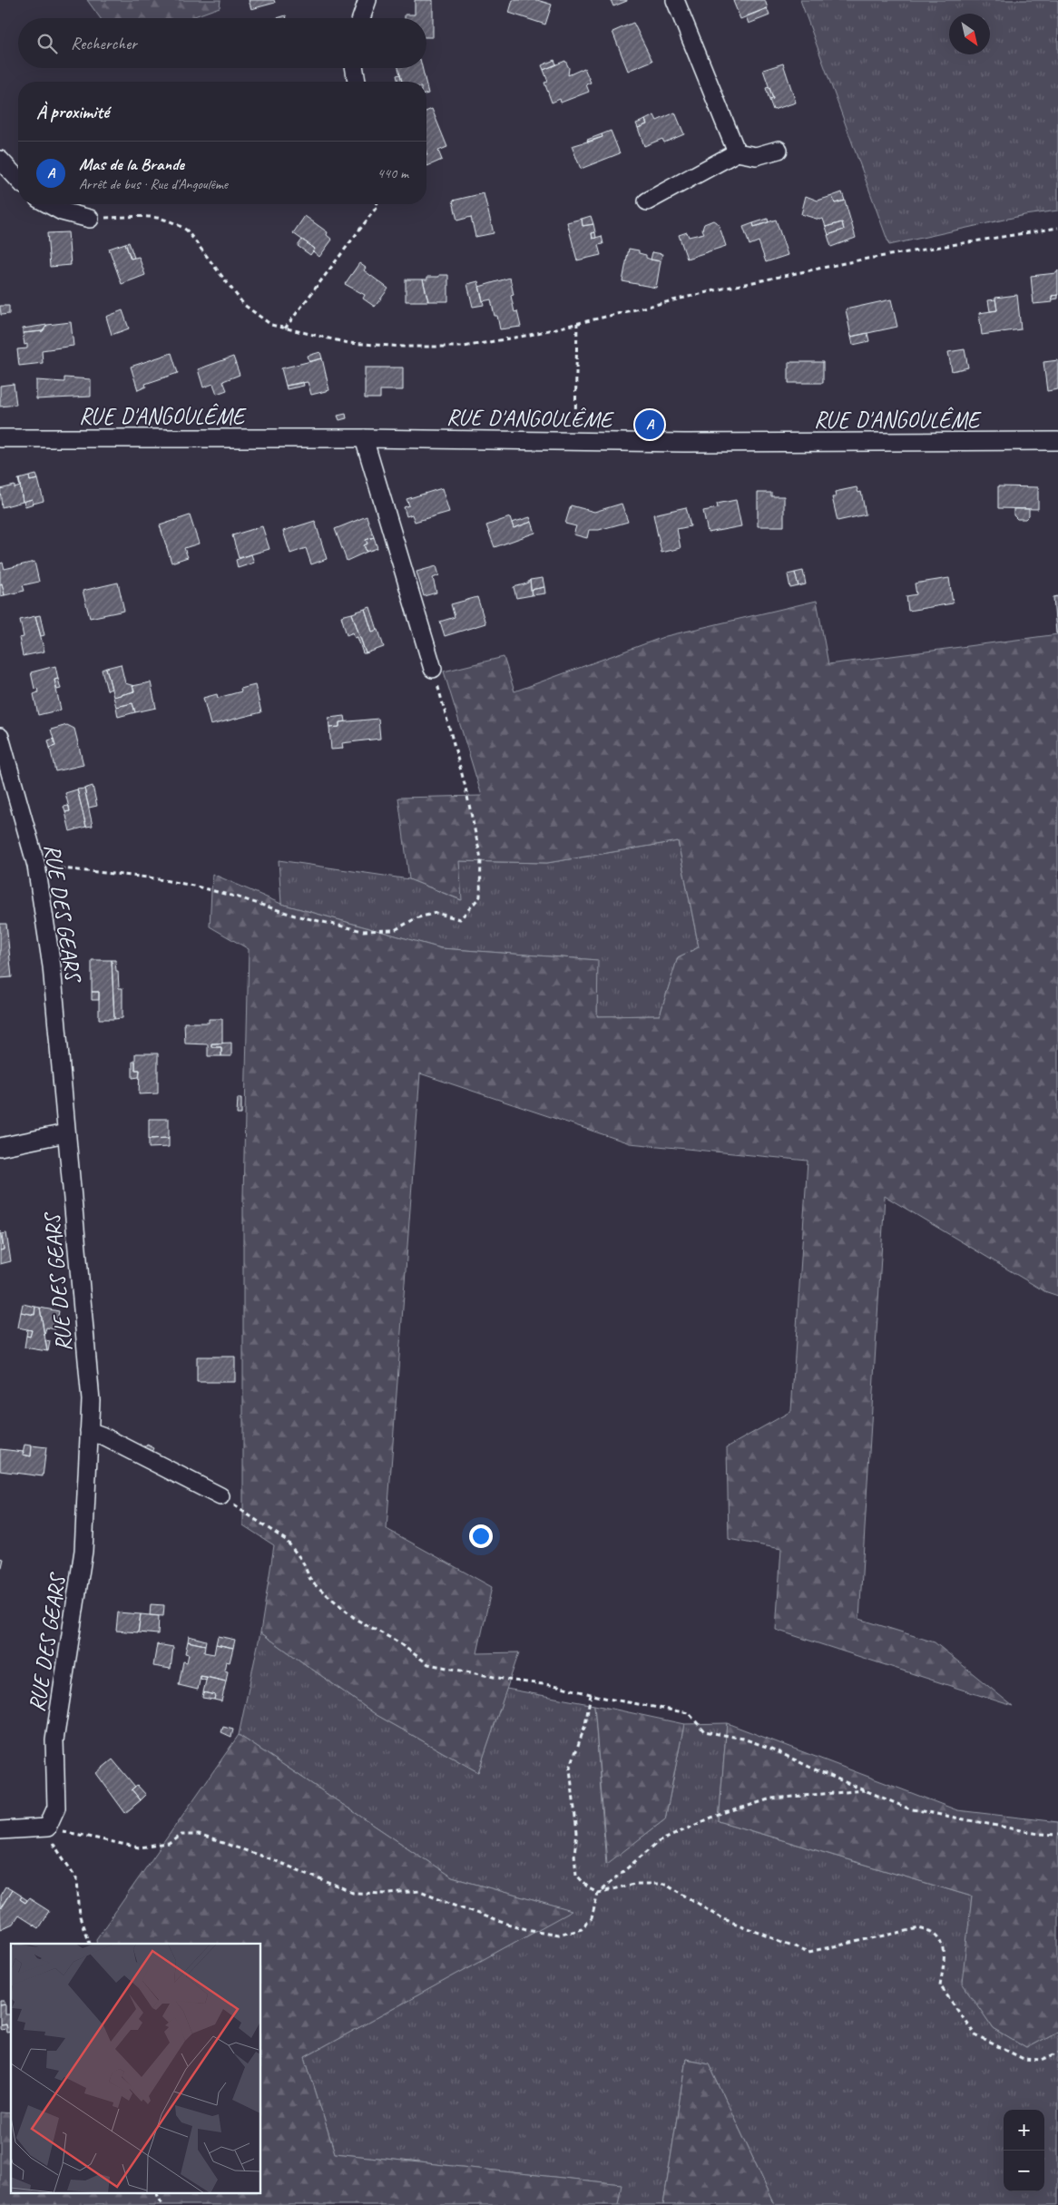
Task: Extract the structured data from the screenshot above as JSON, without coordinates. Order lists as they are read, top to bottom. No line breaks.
{"streets":{"street":["RUE D'ANGOULÊME","RUE DES GEARS"]},"north":"bottom right","page":{"search":"Rechercher","heading":"À proximité","list":[{"mark":"A","name":"Mas de la Brande","note":"Arrêt de bus · Rue d'Angoulême","value":"440 m"}],"pins":"A","map_buttons":["+","−"]}}
